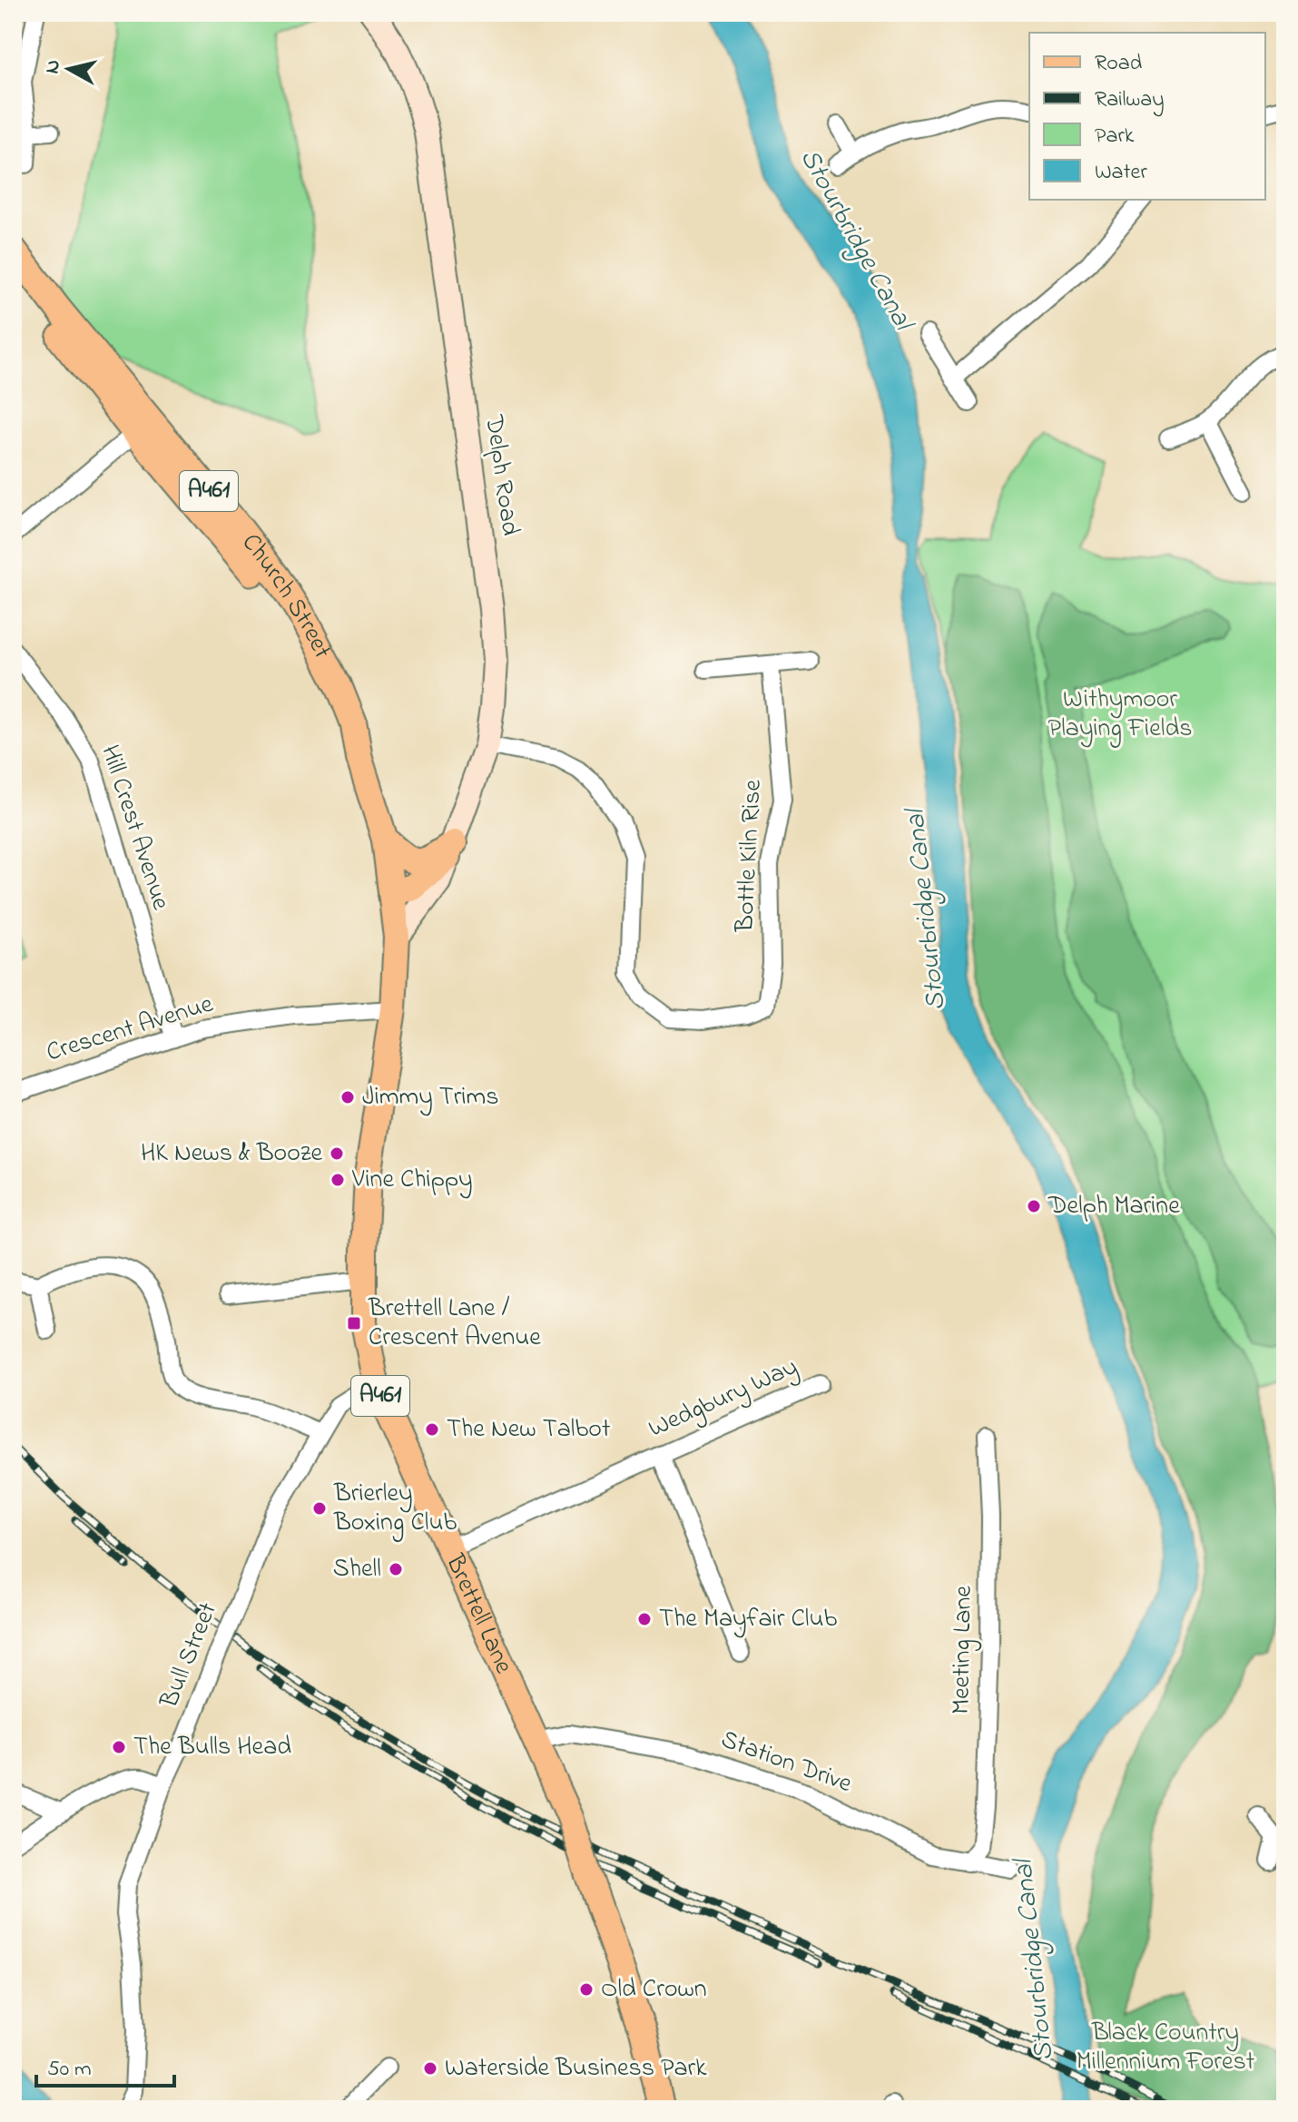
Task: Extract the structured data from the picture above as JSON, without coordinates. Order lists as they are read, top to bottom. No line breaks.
{"streets":{"main road":["Delph Road","A461","Church Street","Brettell Lane"],"street":["Hill Crest Avenue","Bottle Kiln Rise","Crescent Avenue","Wedgbury Way","Meeting Lane","Bull Street","Station Drive"]},"crossings":[["Delph Road","Church Street"],["Delph Road","Bottle Kiln Rise"],["Delph Road","Brettell Lane"],["Church Street","Brettell Lane"],["Hill Crest Avenue","Crescent Avenue"],["Crescent Avenue","Brettell Lane"],["Wedgbury Way","Brettell Lane"],["Brettell Lane","Bull Street"],["Brettell Lane","Station Drive"],["Meeting Lane","Station Drive"]],"water":["Stourbridge Canal"],"parks":["Withymoor Playing Fields","Black Country Millennium Forest"],"places":{"other":["Jimmy Trims","HK News & Booze","Vine Chippy","Delph Marine","The New Talbot","Brierley Boxing Club","Shell","The Mayfair Club","The Bulls Head","Old Crown","Waterside Business Park"],"transit":["Brettell Lane / Crescent Avenue"]},"legend":["Road","Railway","Park","Water"],"scale_bar":"50 m","north":"left"}
